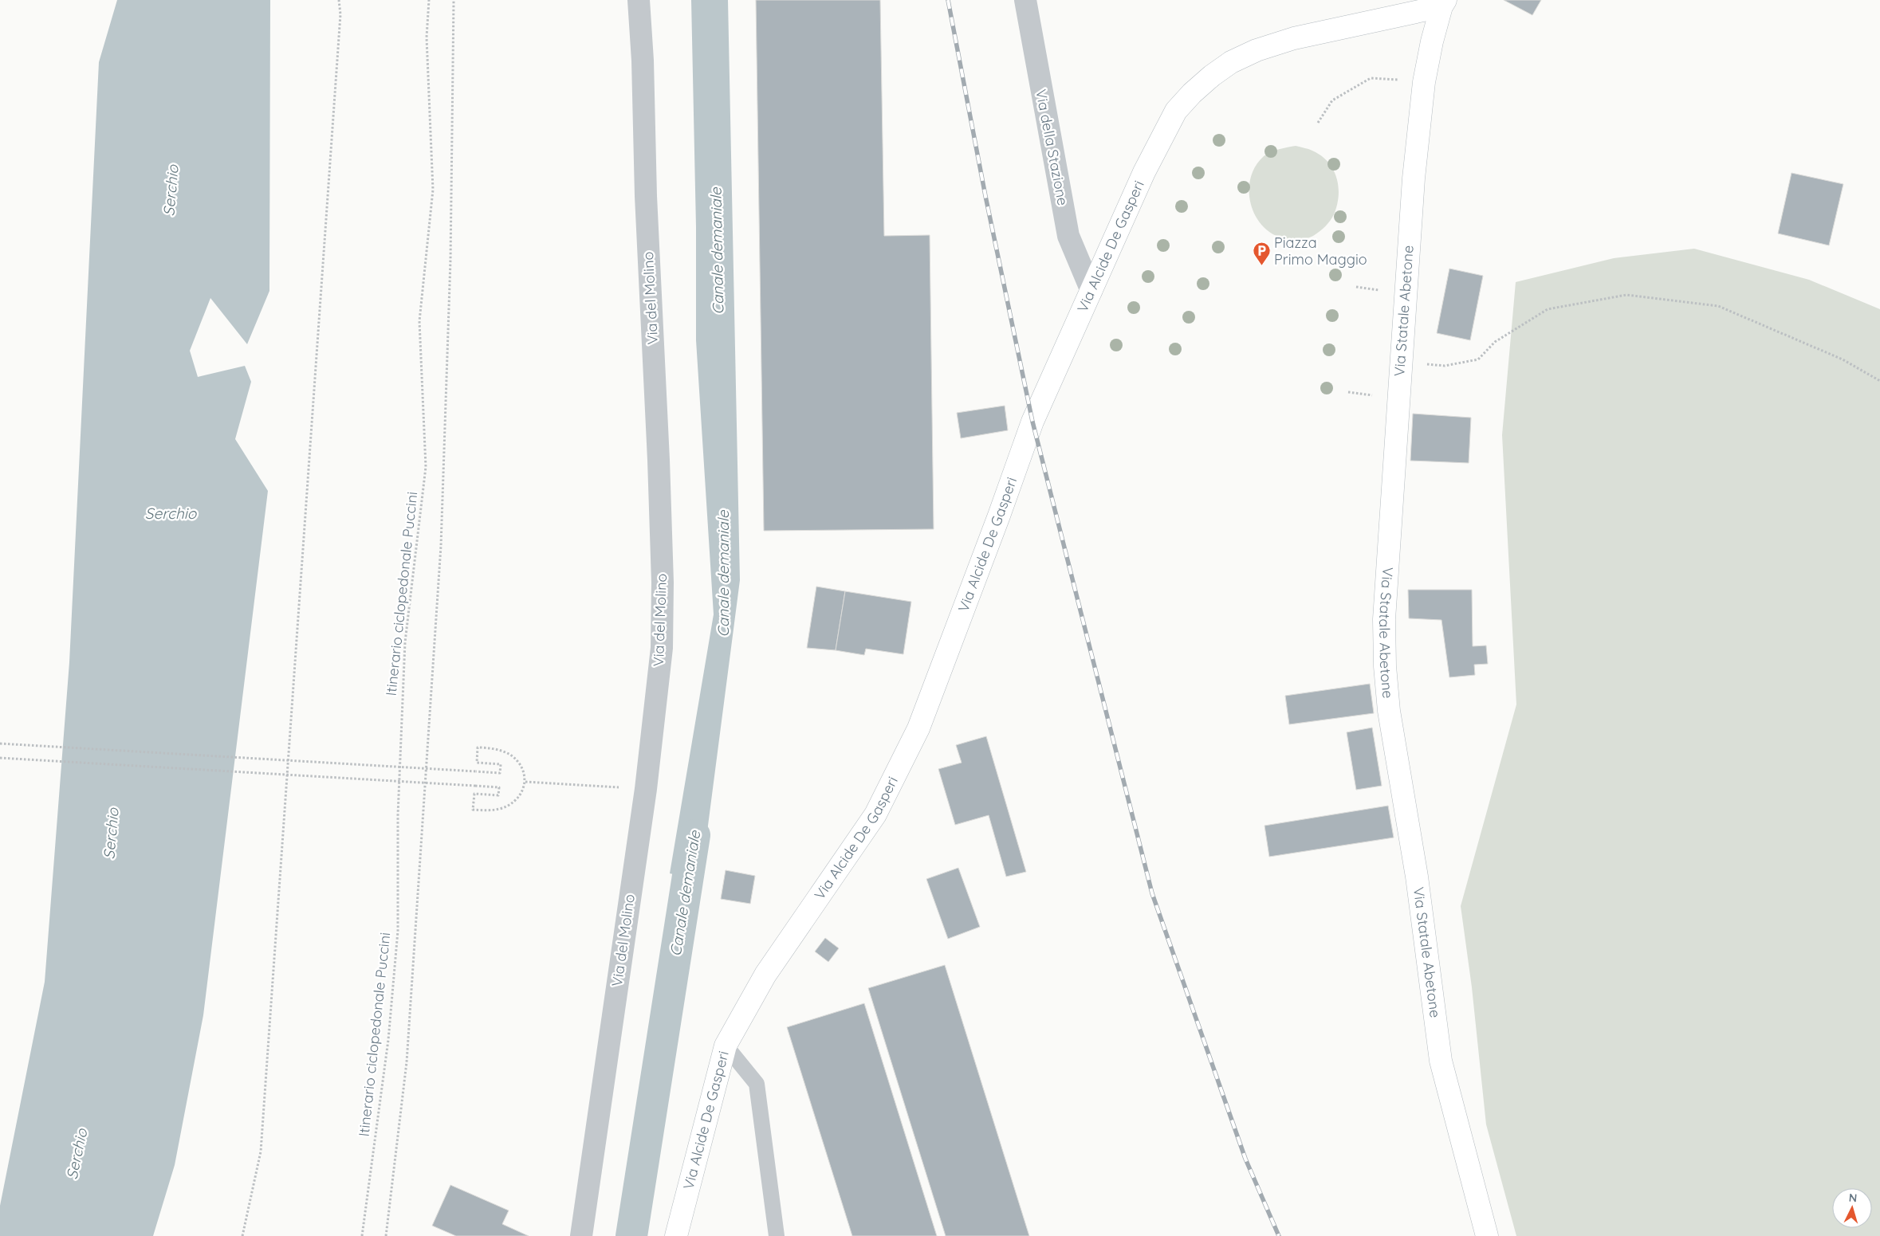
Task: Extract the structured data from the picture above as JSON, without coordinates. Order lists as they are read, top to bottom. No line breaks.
{"streets":{"street":["Via della Stazione","Via Alcide De Gasperi","Via del Molino","Via Statale Abetone"],"path":["Itinerario ciclopedonale Puccini"]},"crossings":[["Via della Stazione","Via Alcide De Gasperi"],["Via Alcide De Gasperi","Via Statale Abetone"]],"water":["Serchio","Canale demaniale"],"places":{"parking":["Piazza Primo Maggio"]},"north":"top"}
